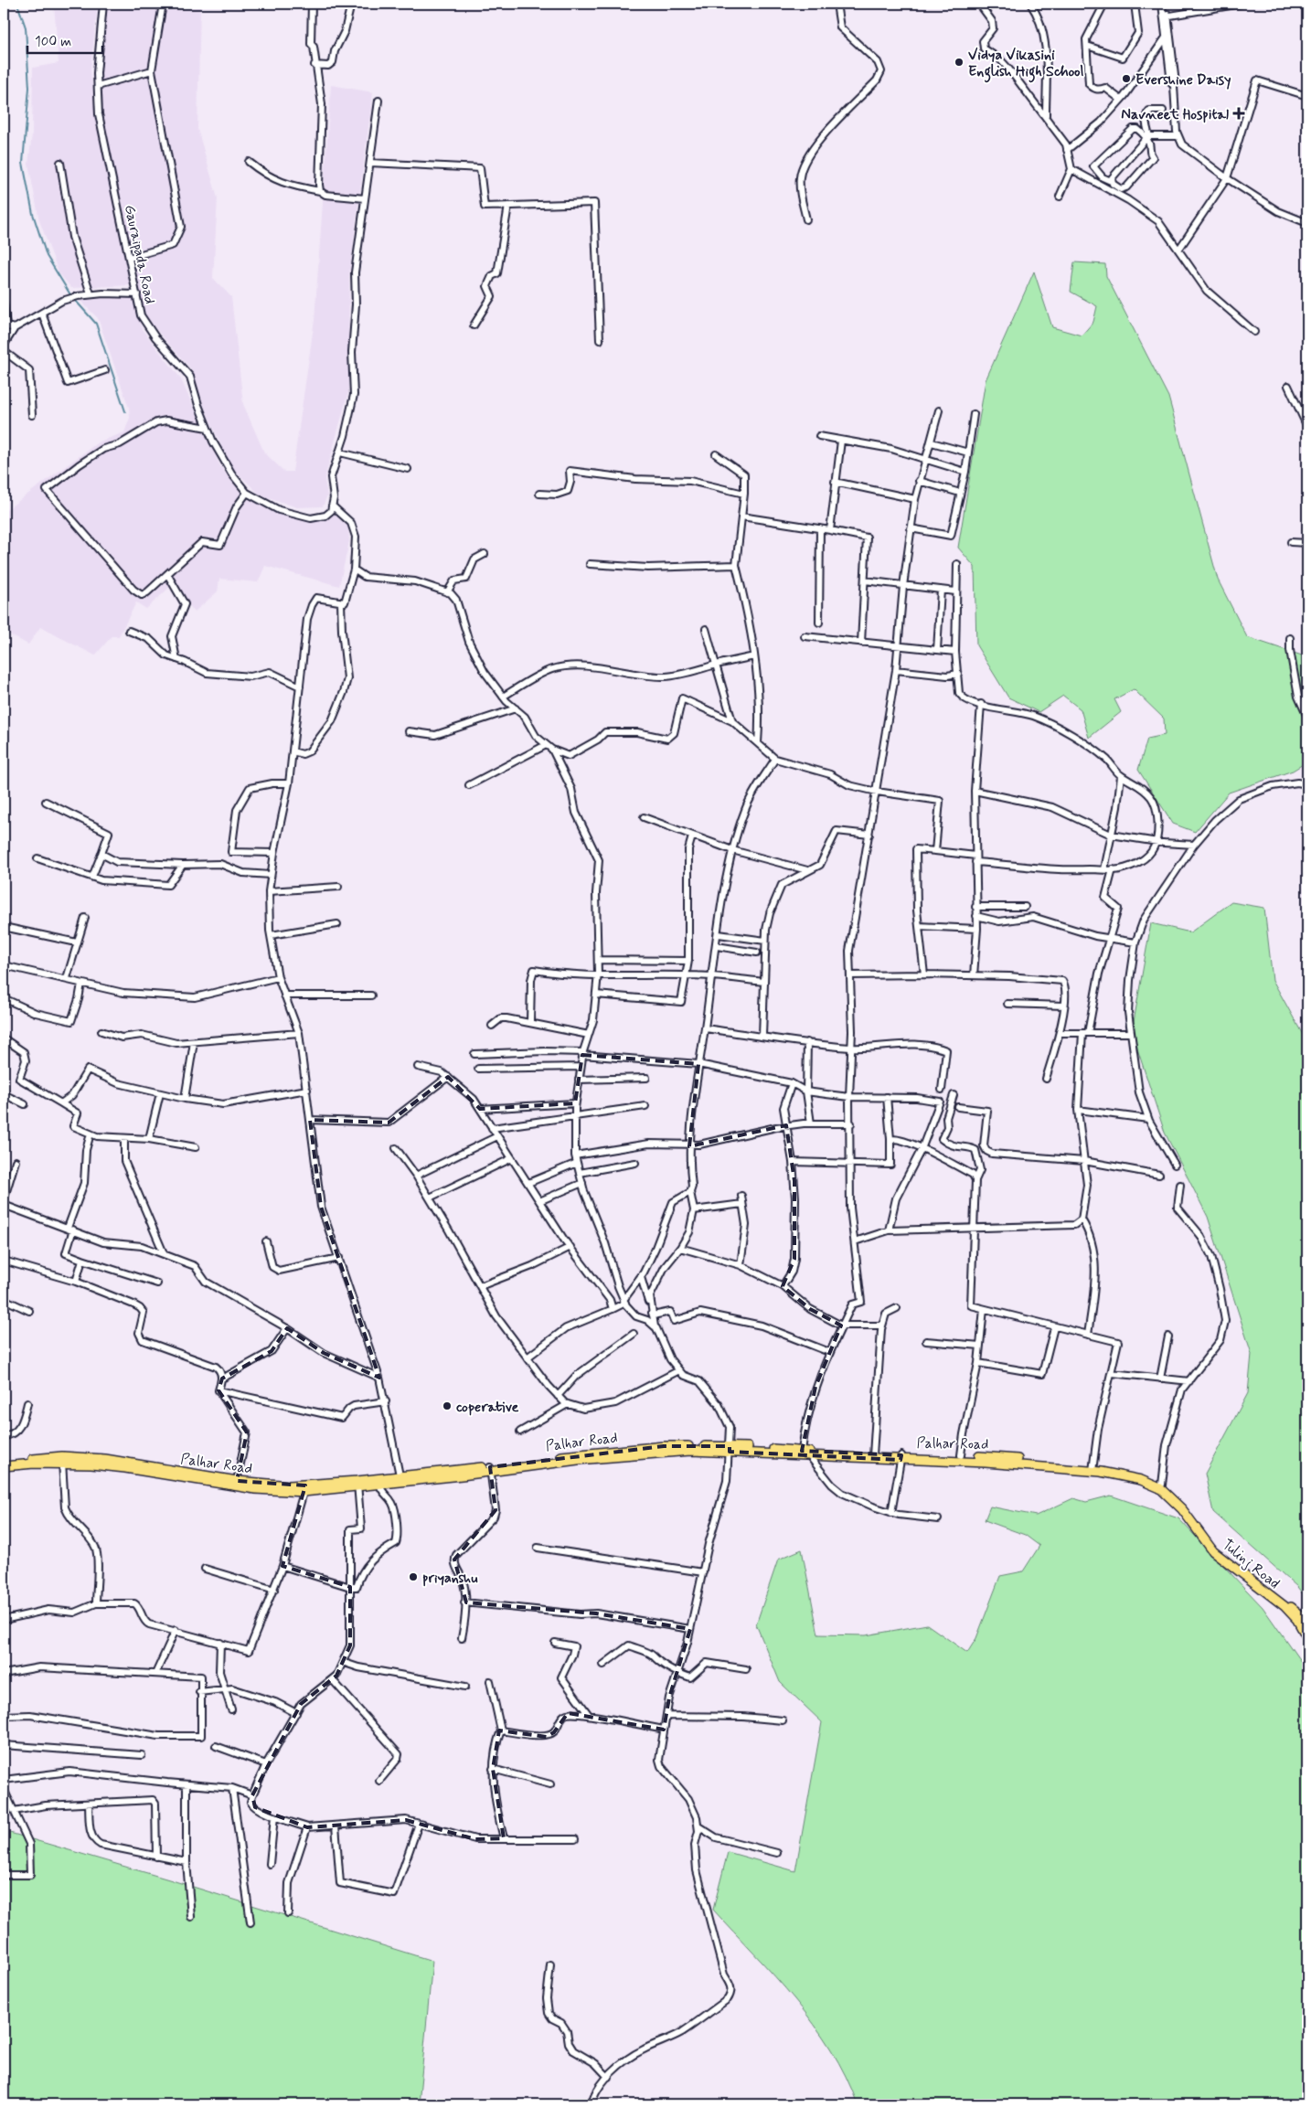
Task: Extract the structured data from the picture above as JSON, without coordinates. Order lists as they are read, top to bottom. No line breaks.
{"streets":{"main road":["Palhar Road","Tulinj Road"],"street":["Gauraipada Road"]},"crossings":[["Palhar Road","Tulinj Road"]],"places":{"other":["Vidya Vikasini English High School","Evershine Daisy","coperative","priyanshu"],"health":["Navneet Hospital"]},"scale_bar":"100 m"}
